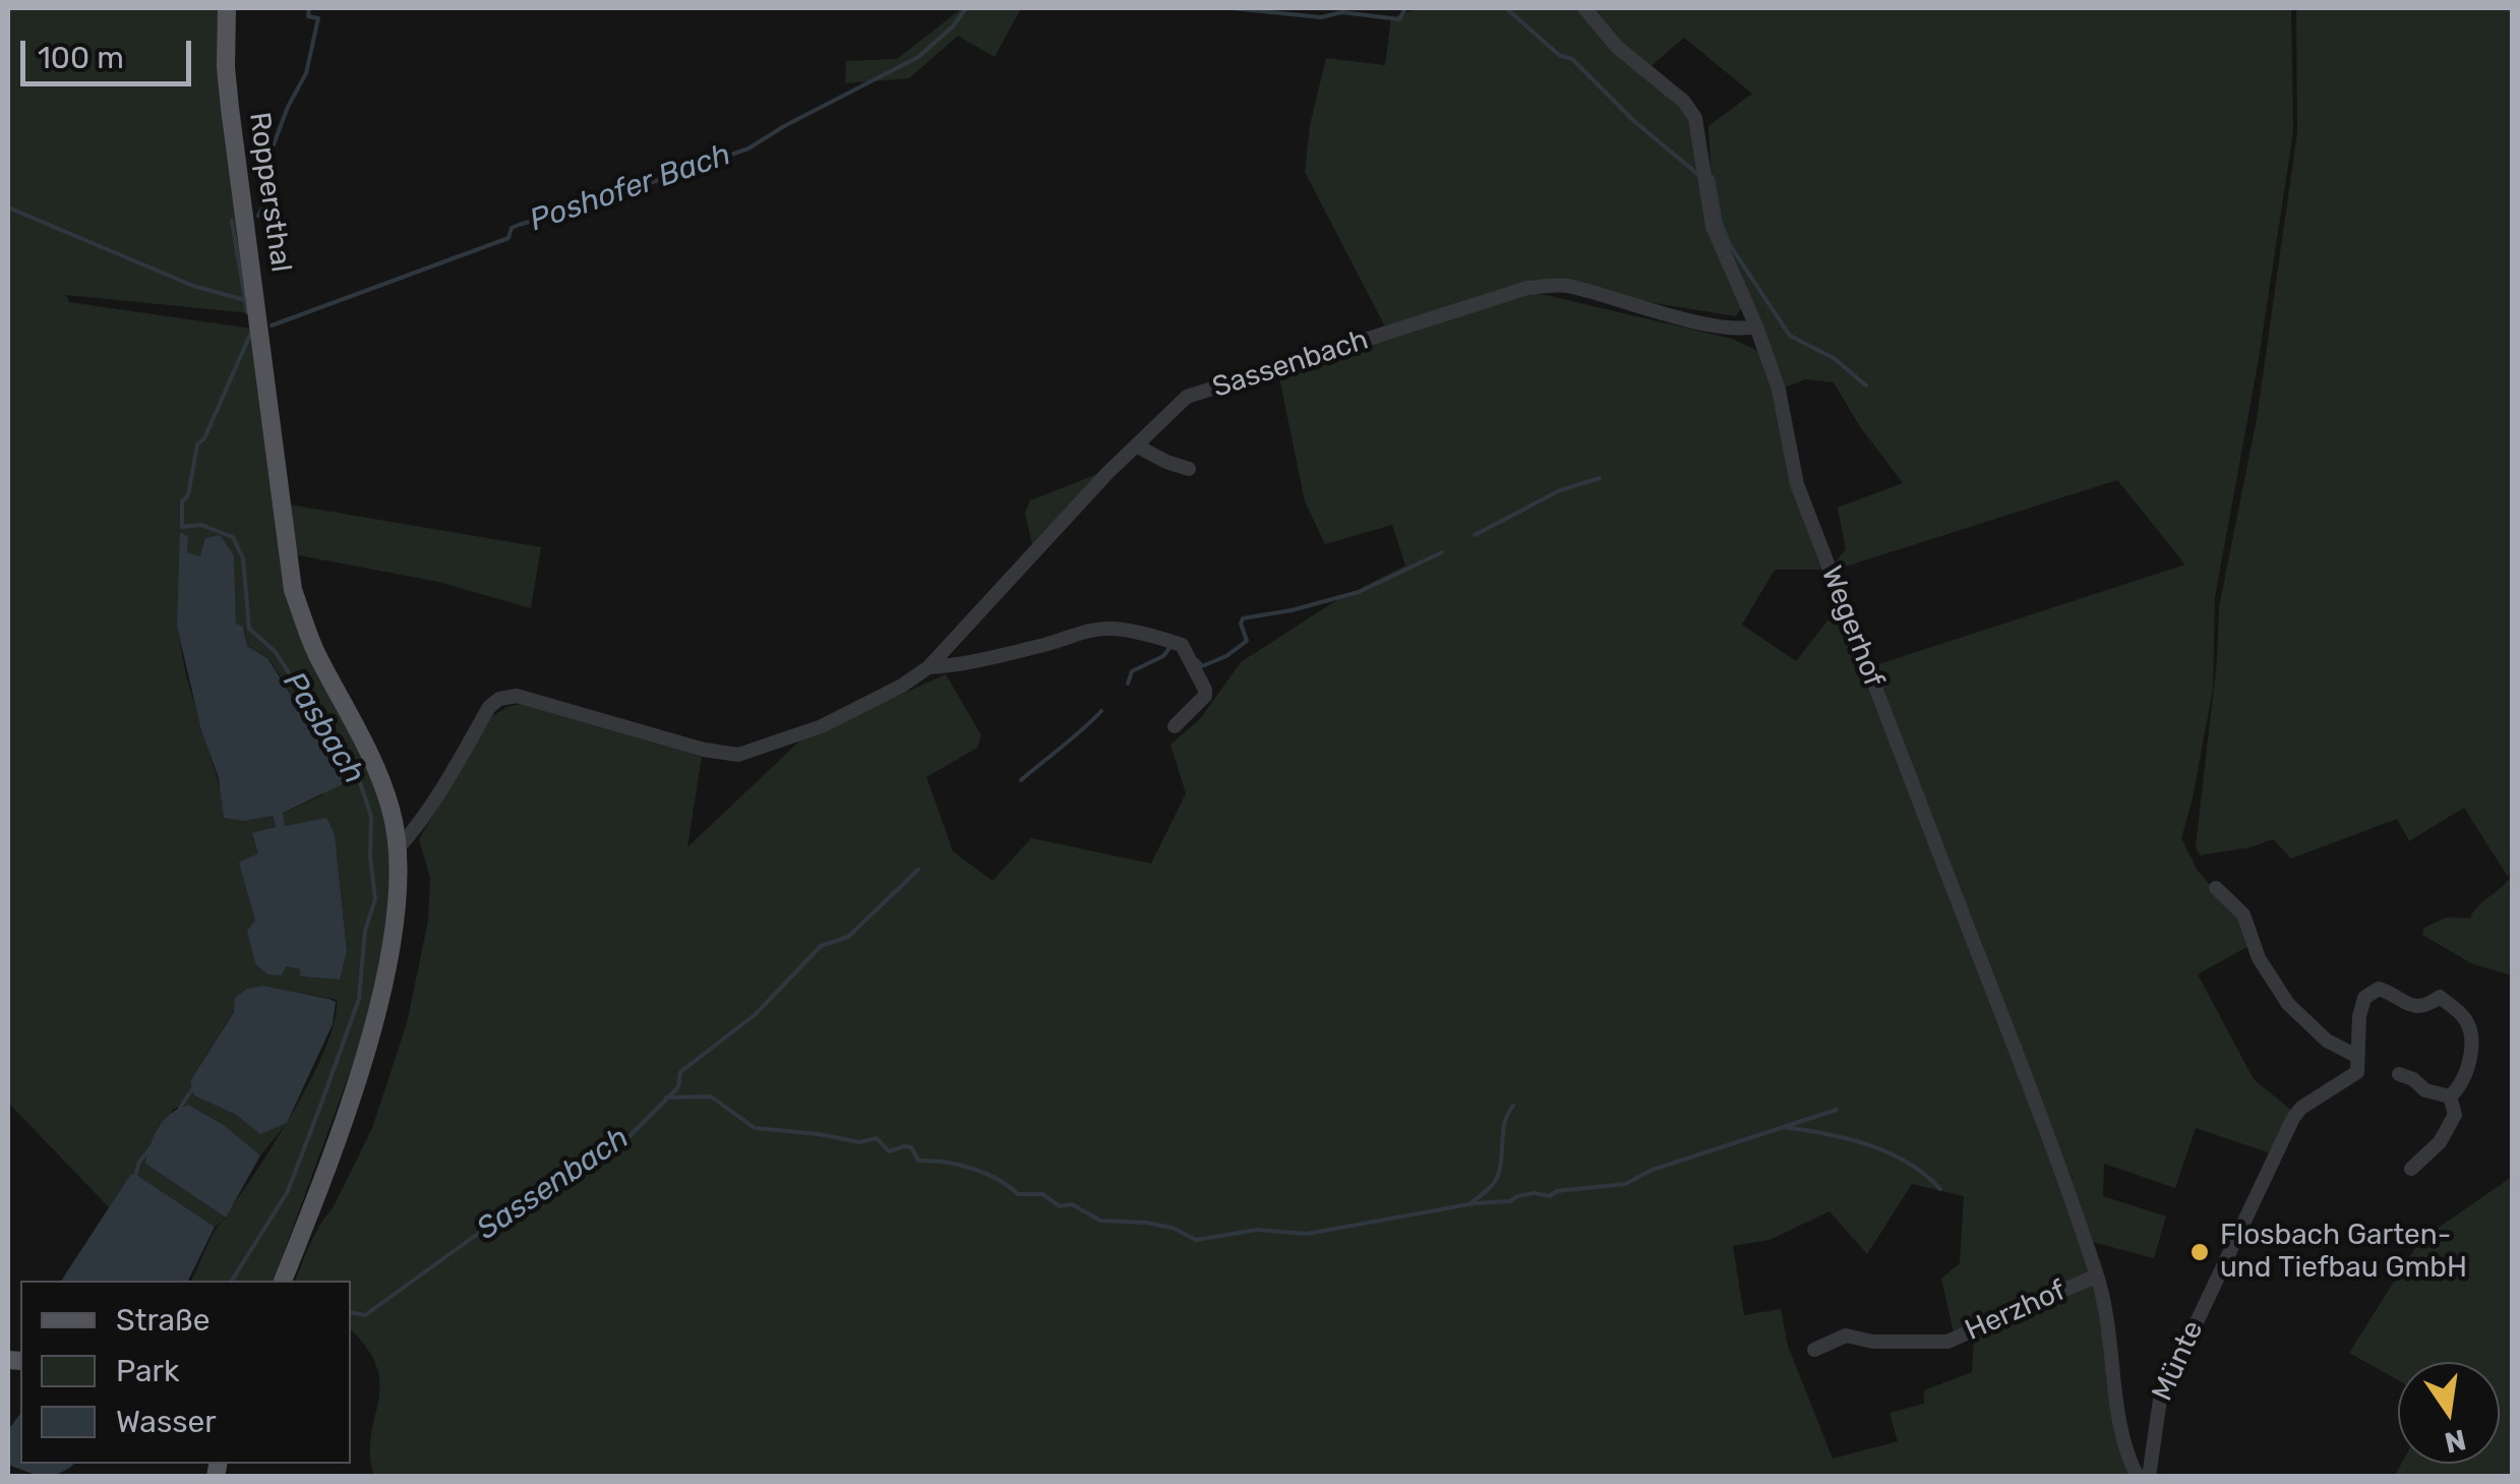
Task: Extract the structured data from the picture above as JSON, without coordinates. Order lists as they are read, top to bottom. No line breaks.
{"streets":{"main road":["Roppersthal"],"street":["Sassenbach","Wegerhof","Herzhof","Münte"]},"crossings":[["Roppersthal","Sassenbach"],["Sassenbach","Wegerhof"],["Wegerhof","Herzhof"]],"water":["Poshofer Bach","Pasbach","Sassenbach"],"places":["Flosbach Garten- und Tiefbau GmbH"],"legend":["Straße","Park","Wasser"],"scale_bar":"100 m","north":"bottom"}
